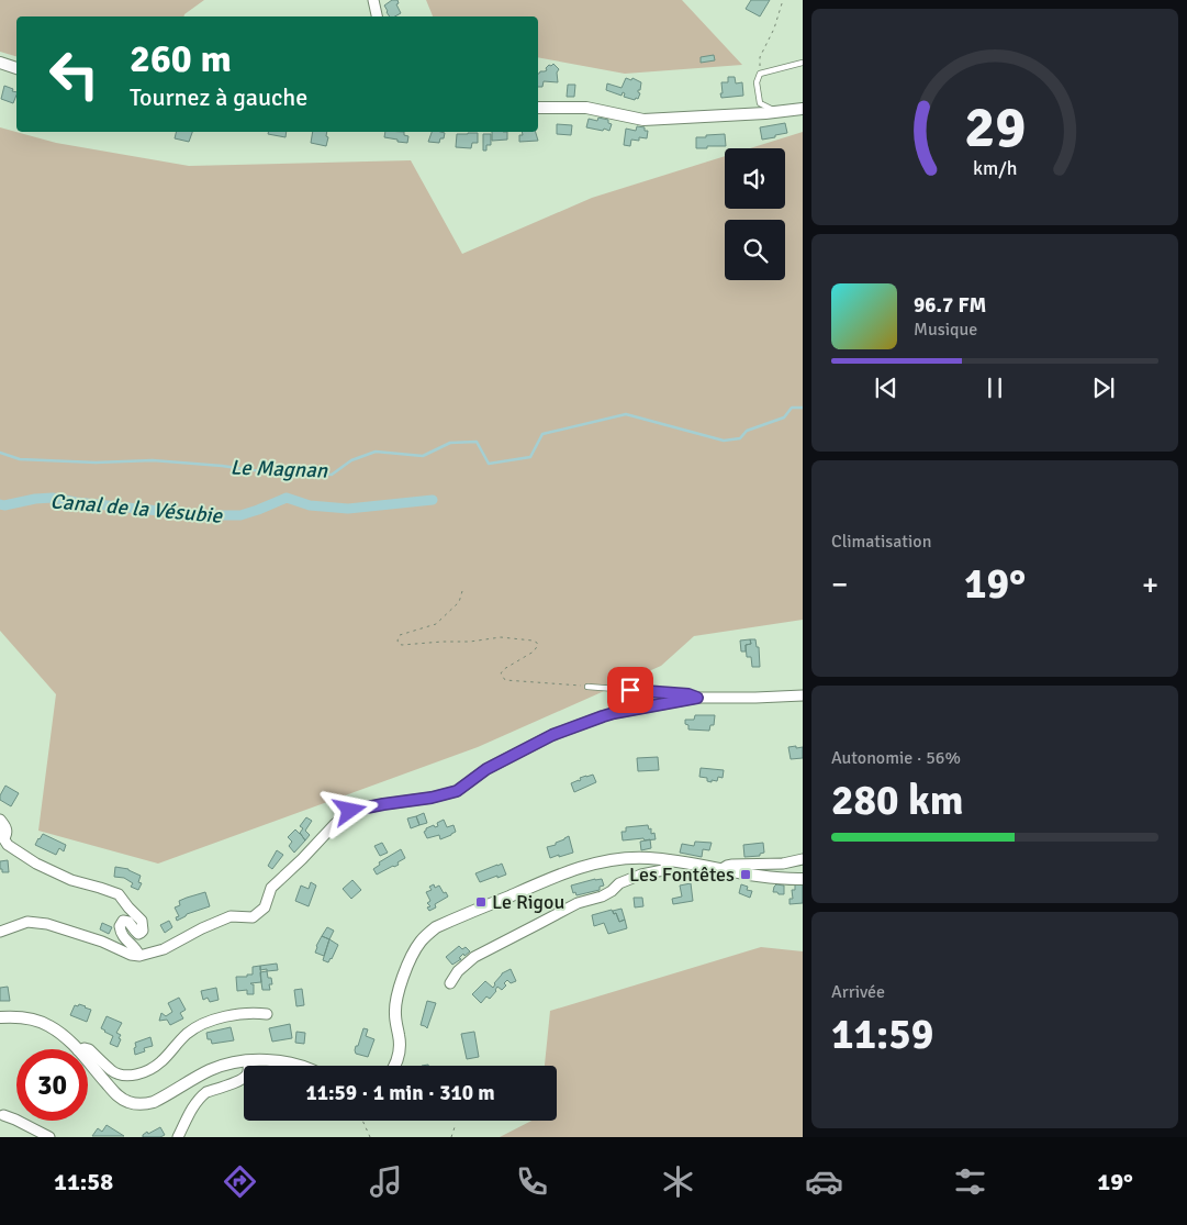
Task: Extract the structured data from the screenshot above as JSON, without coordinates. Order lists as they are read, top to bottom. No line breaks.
{"water":["Le Magnan","Canal de la Vésubie"],"places":{"transit":["Les Fontêtes","Le Rigou"]},"page":{"turn":["260 m","Tournez à gauche"],"song":["96.7 FM","Musique"],"tile":["Climatisation",["Autonomie · 56%","280 km"],["Arrivée","11:59"]],"heat":["−","19°","+"],"limit":"30","trip":"11:59 · 1 min · 310 m","tabs":["11:58","19°"],"gauge":["29","km/h"]}}
